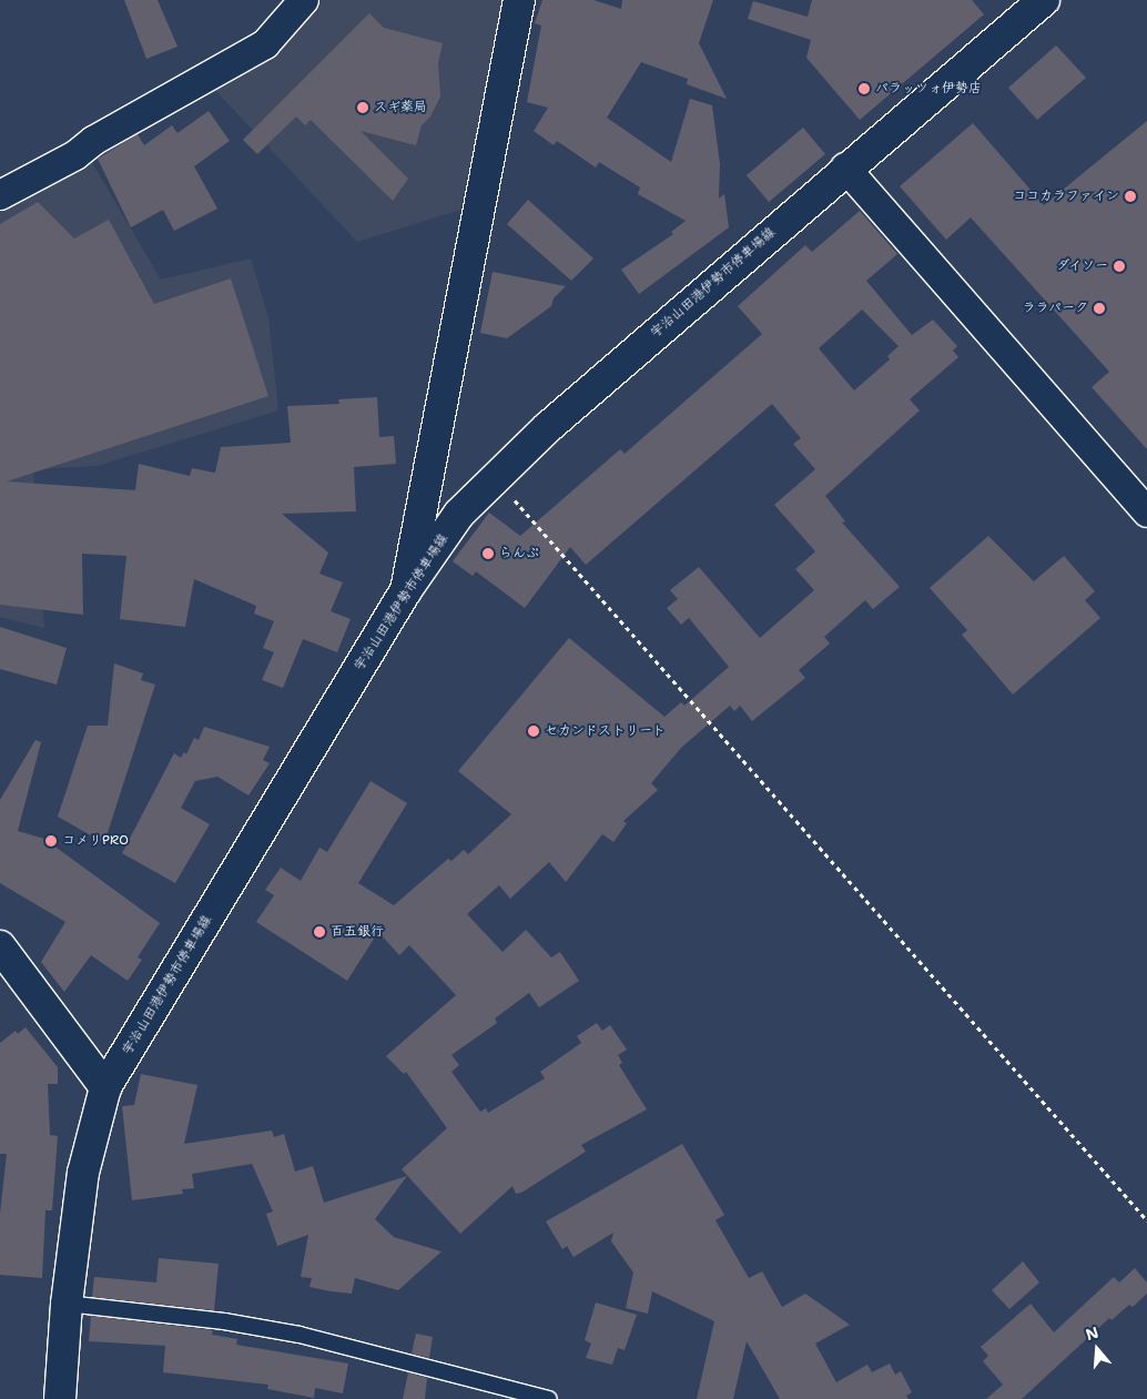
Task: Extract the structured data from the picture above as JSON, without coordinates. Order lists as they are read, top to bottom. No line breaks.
{"streets":{"main road":["宇治山田港伊勢市停車場線"]},"places":["パラッツォ伊勢店","スギ薬局","ココカラファイン","ダイソー","ララパーク","らんぷ","セカンドストリート","コメリPRO","百五銀行"],"north":"top"}
